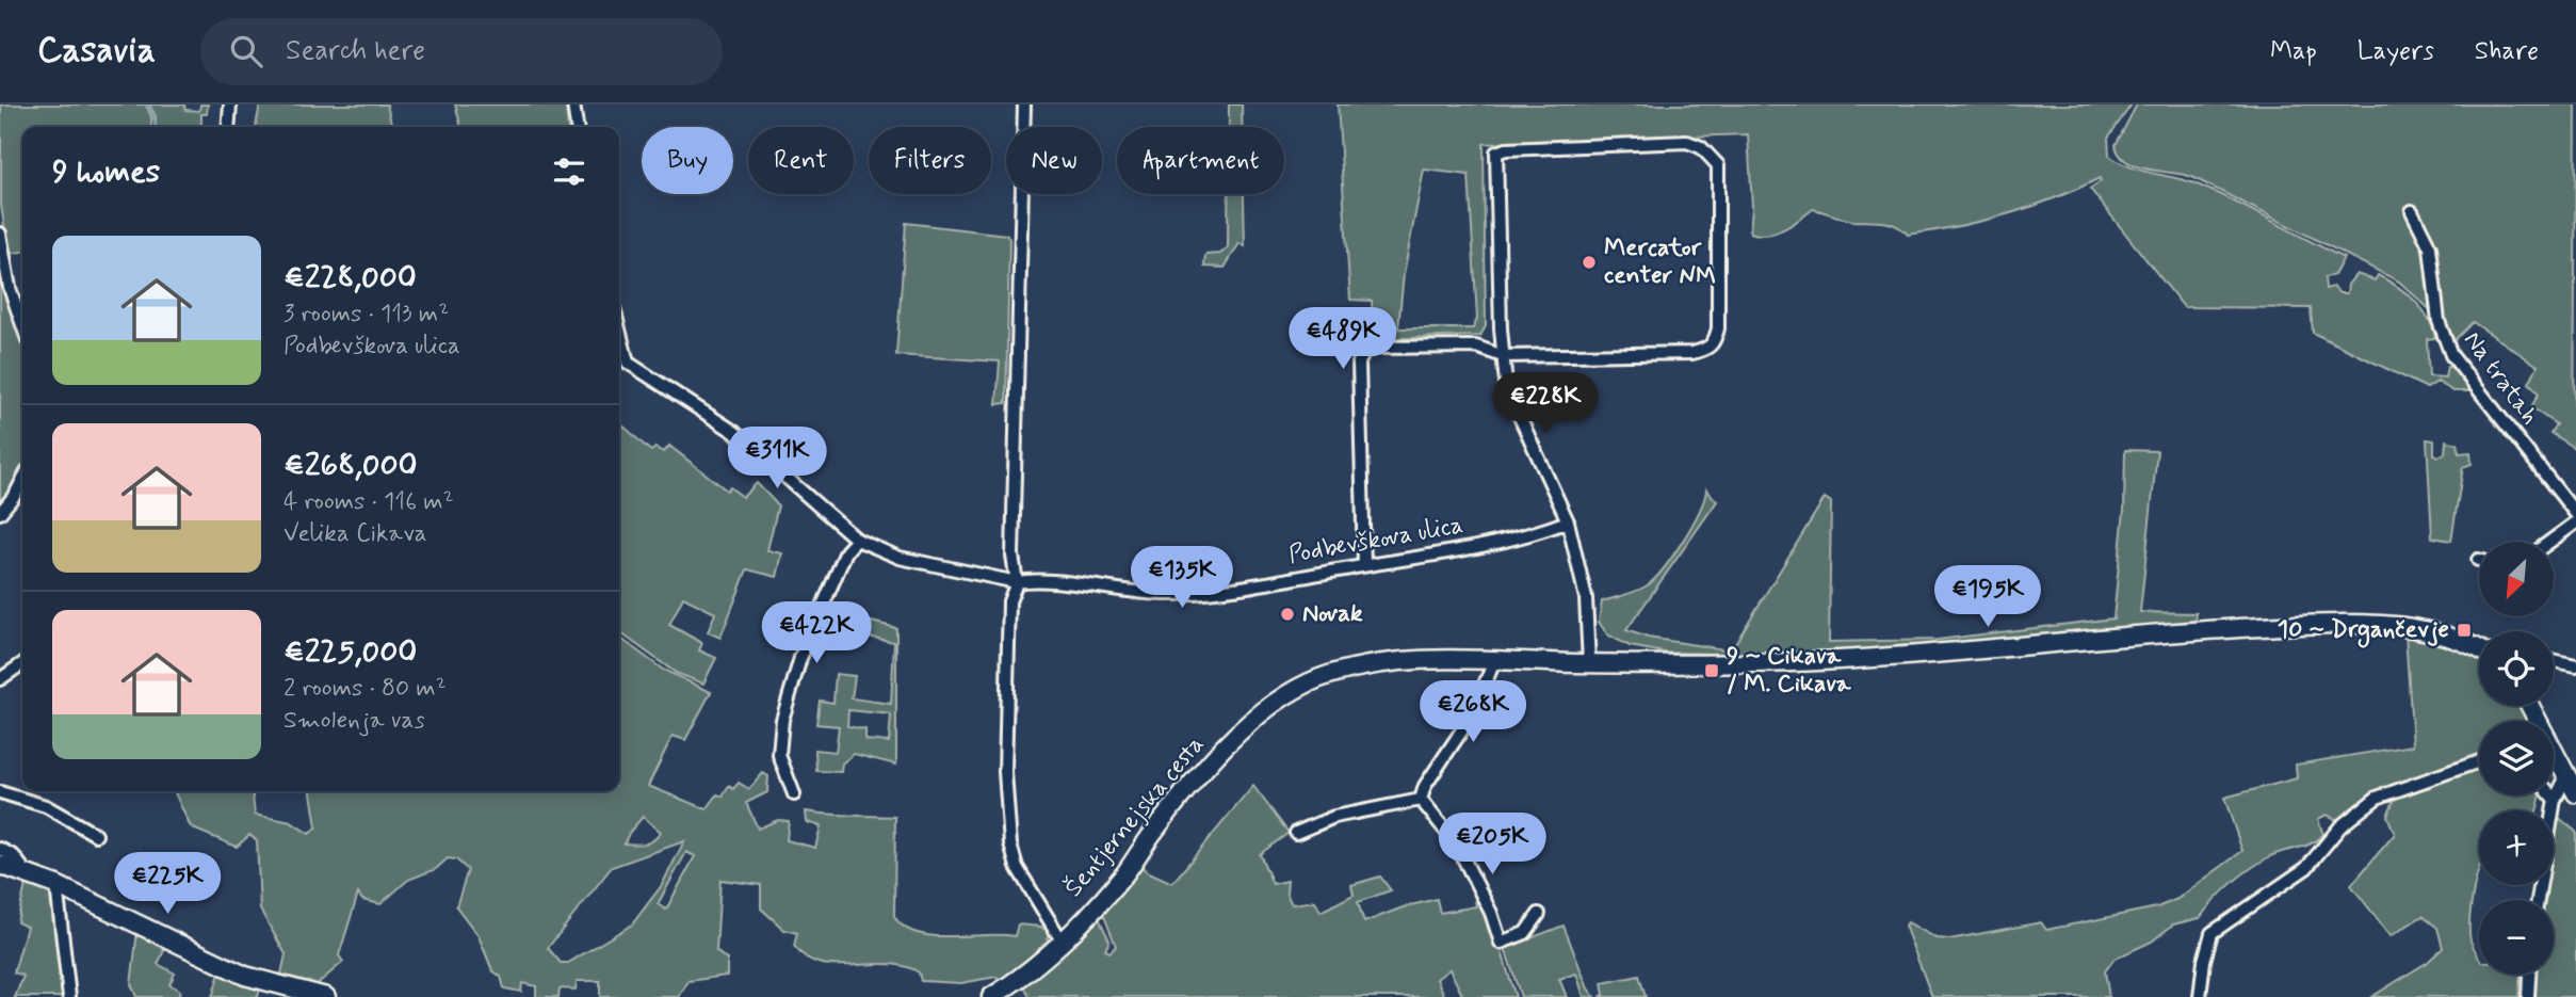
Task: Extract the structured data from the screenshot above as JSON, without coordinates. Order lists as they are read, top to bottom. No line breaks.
{"streets":{"main road":["Šentjernejska cesta"],"street":["Na tratah","Podbevškova ulica"]},"places":{"other":["Mercator center NM","Novak"],"transit":["10 ~ Drgančevje","9 ~ Cikava / M. Cikava"]},"north":"bottom left","page":{"header":"Casavia","search":"Search here","nav":["Map","Layers","Share"],"chip":["Buy","Rent","Filters","New","Apartment"],"heading":"9 homes","list":[{"name":"€228,000","note":"3 rooms · 113 m² · Podbevškova ulica"},{"name":"€268,000","note":"4 rooms · 116 m² · Velika Cikava"},{"name":"€225,000","note":"2 rooms · 80 m² · Smolenja vas"}],"price":["€489K","€228K","€311K","€135K","€195K","€422K","€268K","€205K","€225K"],"map_buttons":["+","−"]}}
